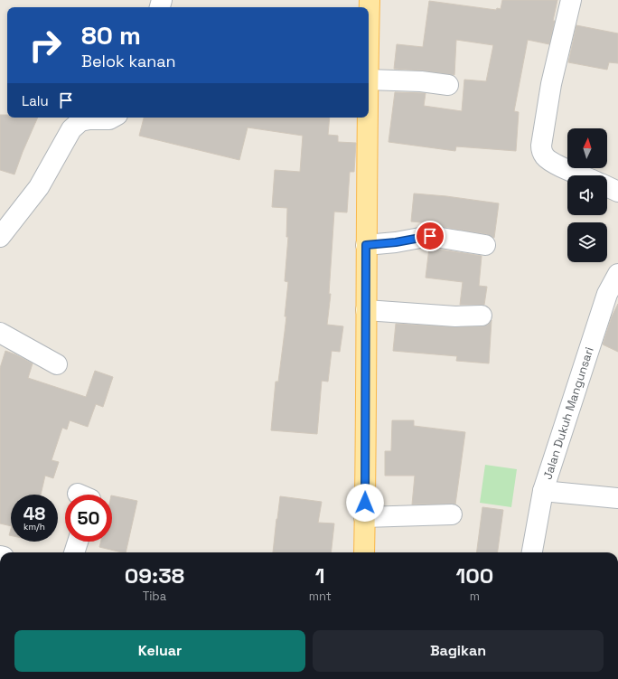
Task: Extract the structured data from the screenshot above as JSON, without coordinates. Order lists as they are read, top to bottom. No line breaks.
{"streets":{"street":["Jalan Dukuh Mangunsari"]},"north":"top","page":{"turn":["80 m","Belok kanan"],"then":"Lalu","speed":"48 km/h","limit":"50","eta":["09:38","Tiba","1","mnt","100","m"],"buttons":["Keluar","Bagikan"]}}
